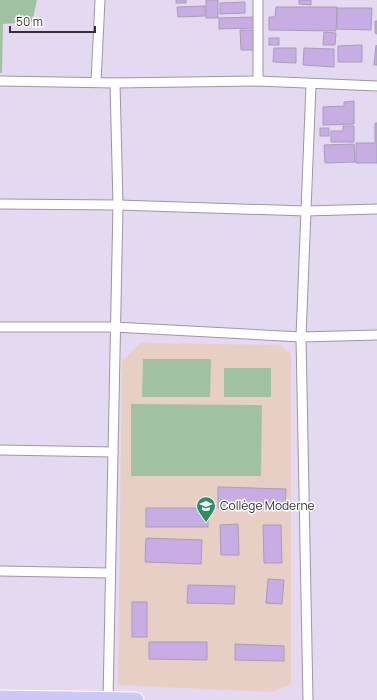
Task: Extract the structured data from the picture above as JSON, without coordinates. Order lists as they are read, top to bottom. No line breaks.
{"places":{"school or university":["Collège Moderne"]},"scale_bar":"50 m"}
